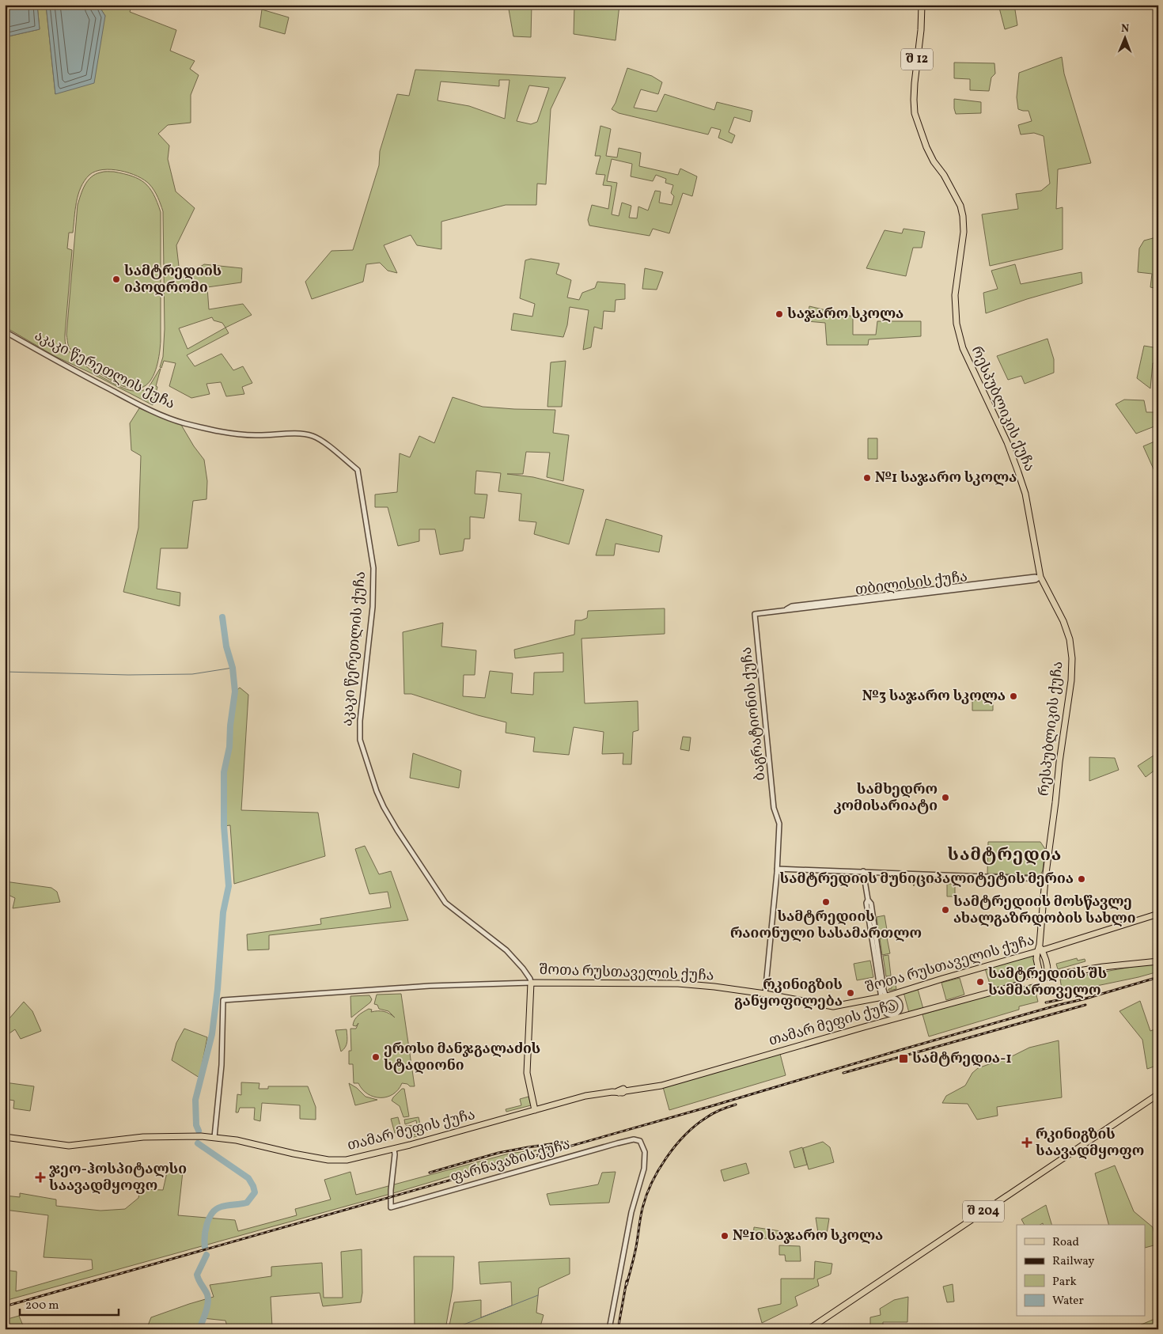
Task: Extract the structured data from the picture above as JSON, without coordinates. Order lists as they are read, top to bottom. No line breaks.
{"streets":{"main road":["შ 12","რესპუბლიკის ქუჩა","შოთა რუსთაველის ქუჩა","თამარ მეფის ქუჩა","შ 204"],"street":["აკაკი წერეთლის ქუჩა","თბილისის ქუჩა","ბაგრატიონის ქუჩა","ფარნავაზის ქუჩა"]},"crossings":[["აკაკი წერეთლის ქუჩა","შოთა რუსთაველის ქუჩა"],["რესპუბლიკის ქუჩა","თბილისის ქუჩა"],["თბილისის ქუჩა","ბაგრატიონის ქუჩა"],["ბაგრატიონის ქუჩა","შოთა რუსთაველის ქუჩა"],["შოთა რუსთაველის ქუჩა","თამარ მეფის ქუჩა"],["თამარ მეფის ქუჩა","ფარნავაზის ქუჩა"]],"districts":["სამტრედია"],"places":{"other":["სამტრედიის იპოდრომი","საჯარო სკოლა","№1 საჯარო სკოლა","№3 საჯარო სკოლა","სამხედრო კომისარიატი","სამტრედიის მუნიციპალიტეტის მერია","სამტრედიის რაიონული სასამართლო","სამტრედიის მოსწავლე ახალგაზრდობის სახლი","სამტრედიის შს სამმართველო","რკინიგზის განყოფილება","ეროსი მანჯგალაძის სტადიონი","№10 საჯარო სკოლა"],"transit":["სამტრედია-1"],"health":["რკინიგზის საავადმყოფო","ჯეო-ჰოსპიტალსი საავადმყოფო"]},"legend":["Road","Railway","Park","Water"],"scale_bar":"200 m","north":"top"}
